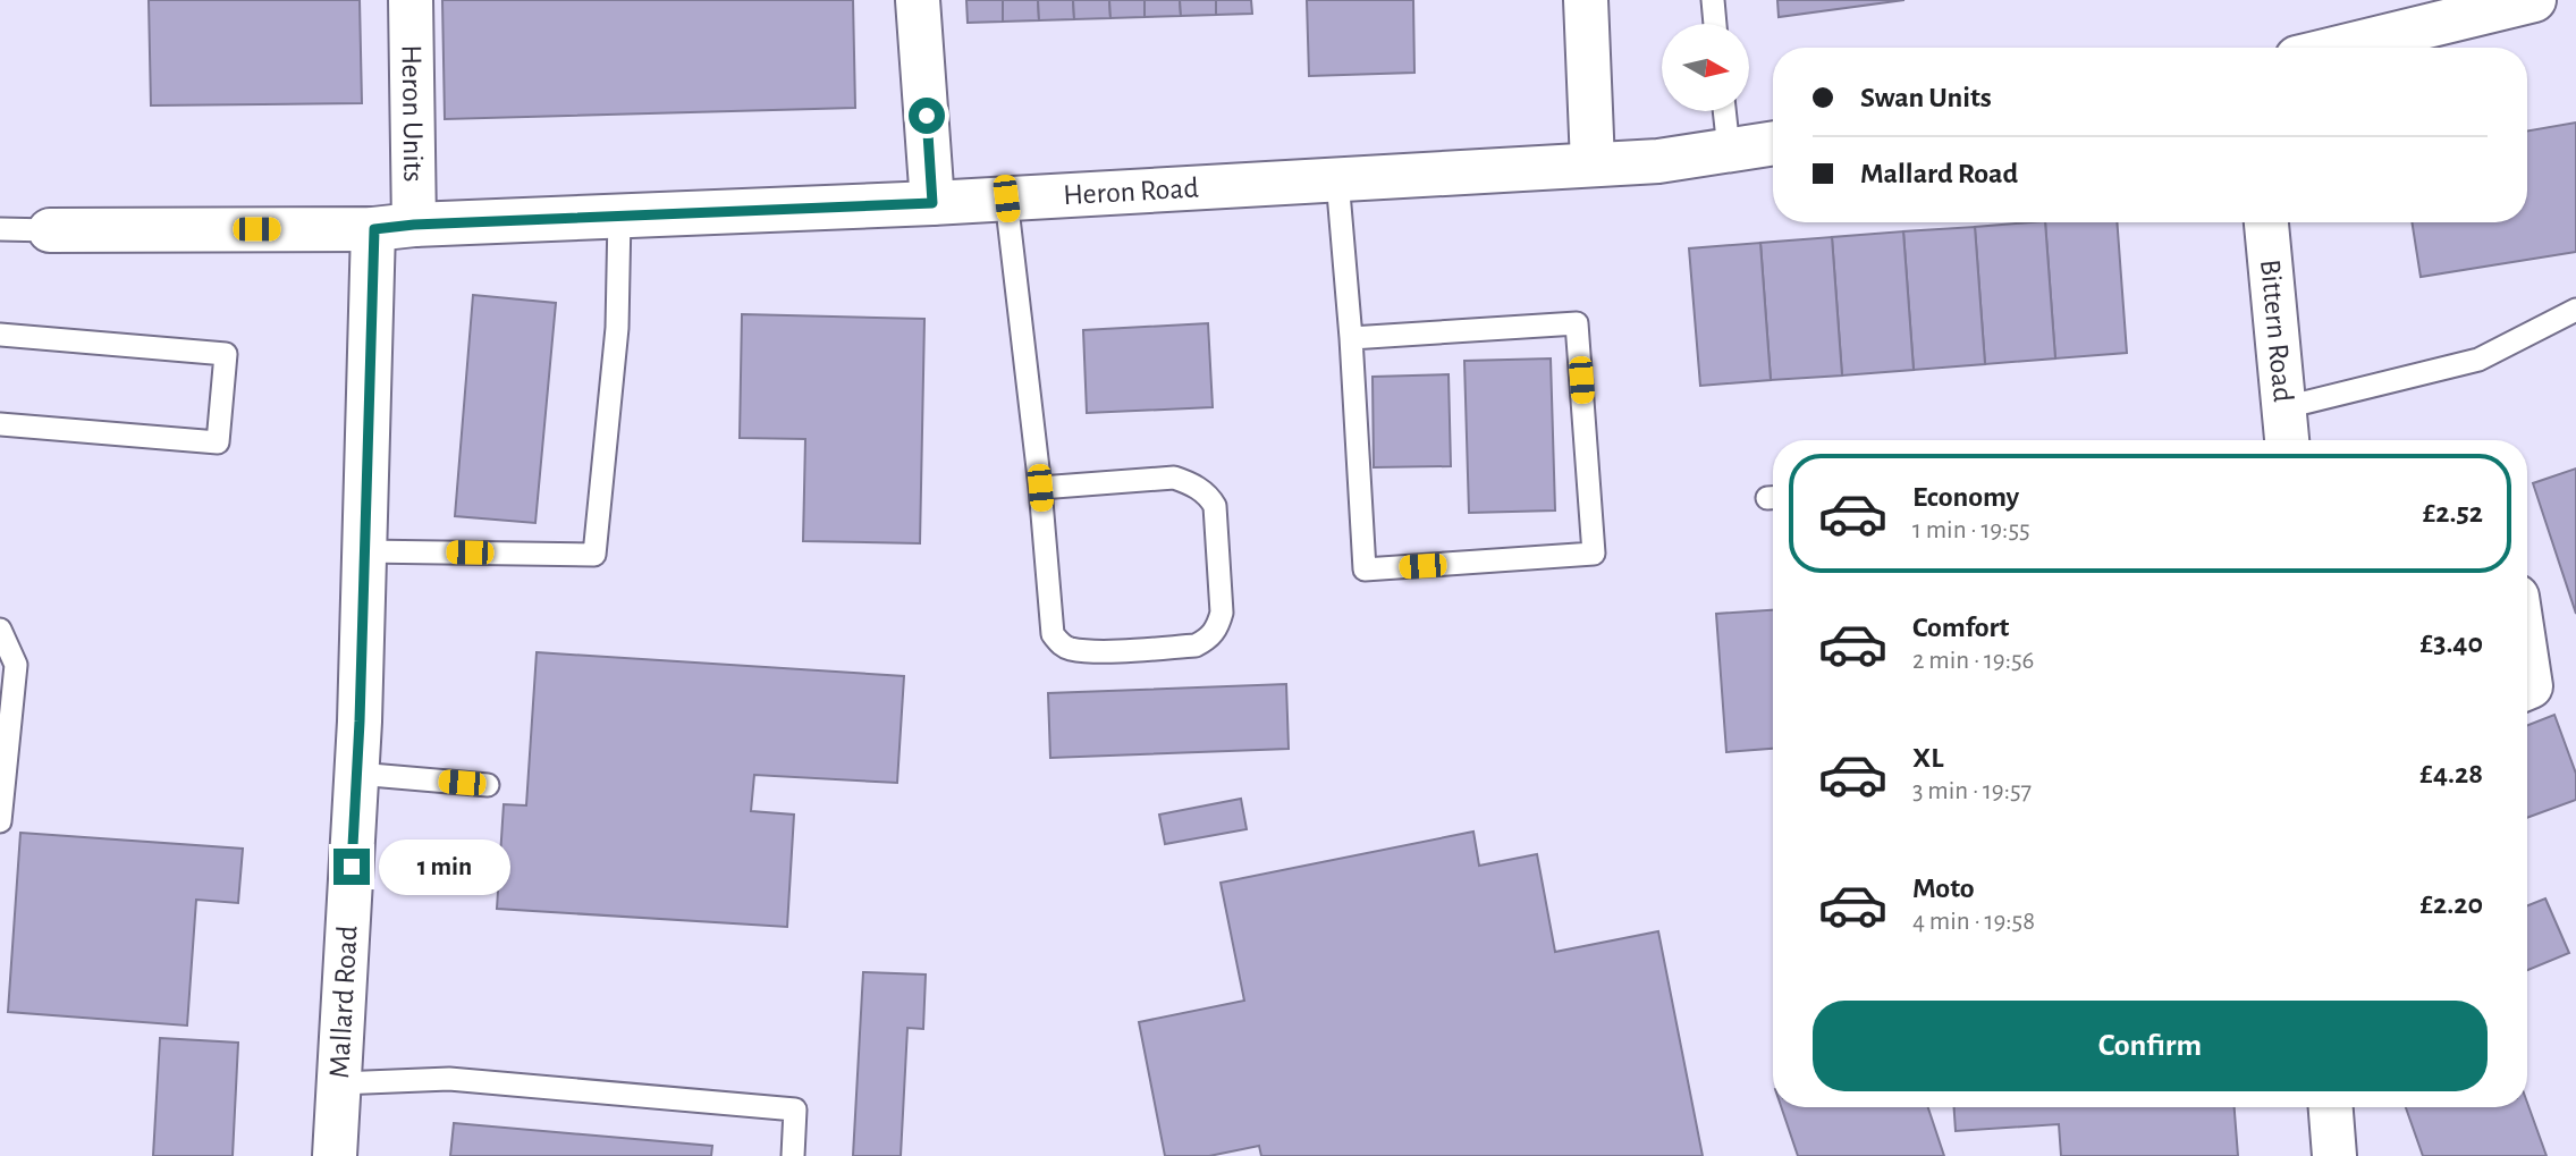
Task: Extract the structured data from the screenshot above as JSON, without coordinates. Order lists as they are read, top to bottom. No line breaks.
{"streets":{"street":["Heron Units","Heron Road","Bittern Road","Mallard Road"]},"crossings":[["Heron Units","Heron Road"],["Heron Units","Mallard Road"],["Heron Road","Mallard Road"]],"north":"right","page":{"banner":["Swan Units","Mallard Road"],"list":[{"name":"Economy","note":"1 min · 19:55","value":"£2.52"},{"name":"Comfort","note":"2 min · 19:56","value":"£3.40"},{"name":"XL","note":"3 min · 19:57","value":"£4.28"},{"name":"Moto","note":"4 min · 19:58","value":"£2.20"}],"bubble":"1 min","buttons":"Confirm"}}
